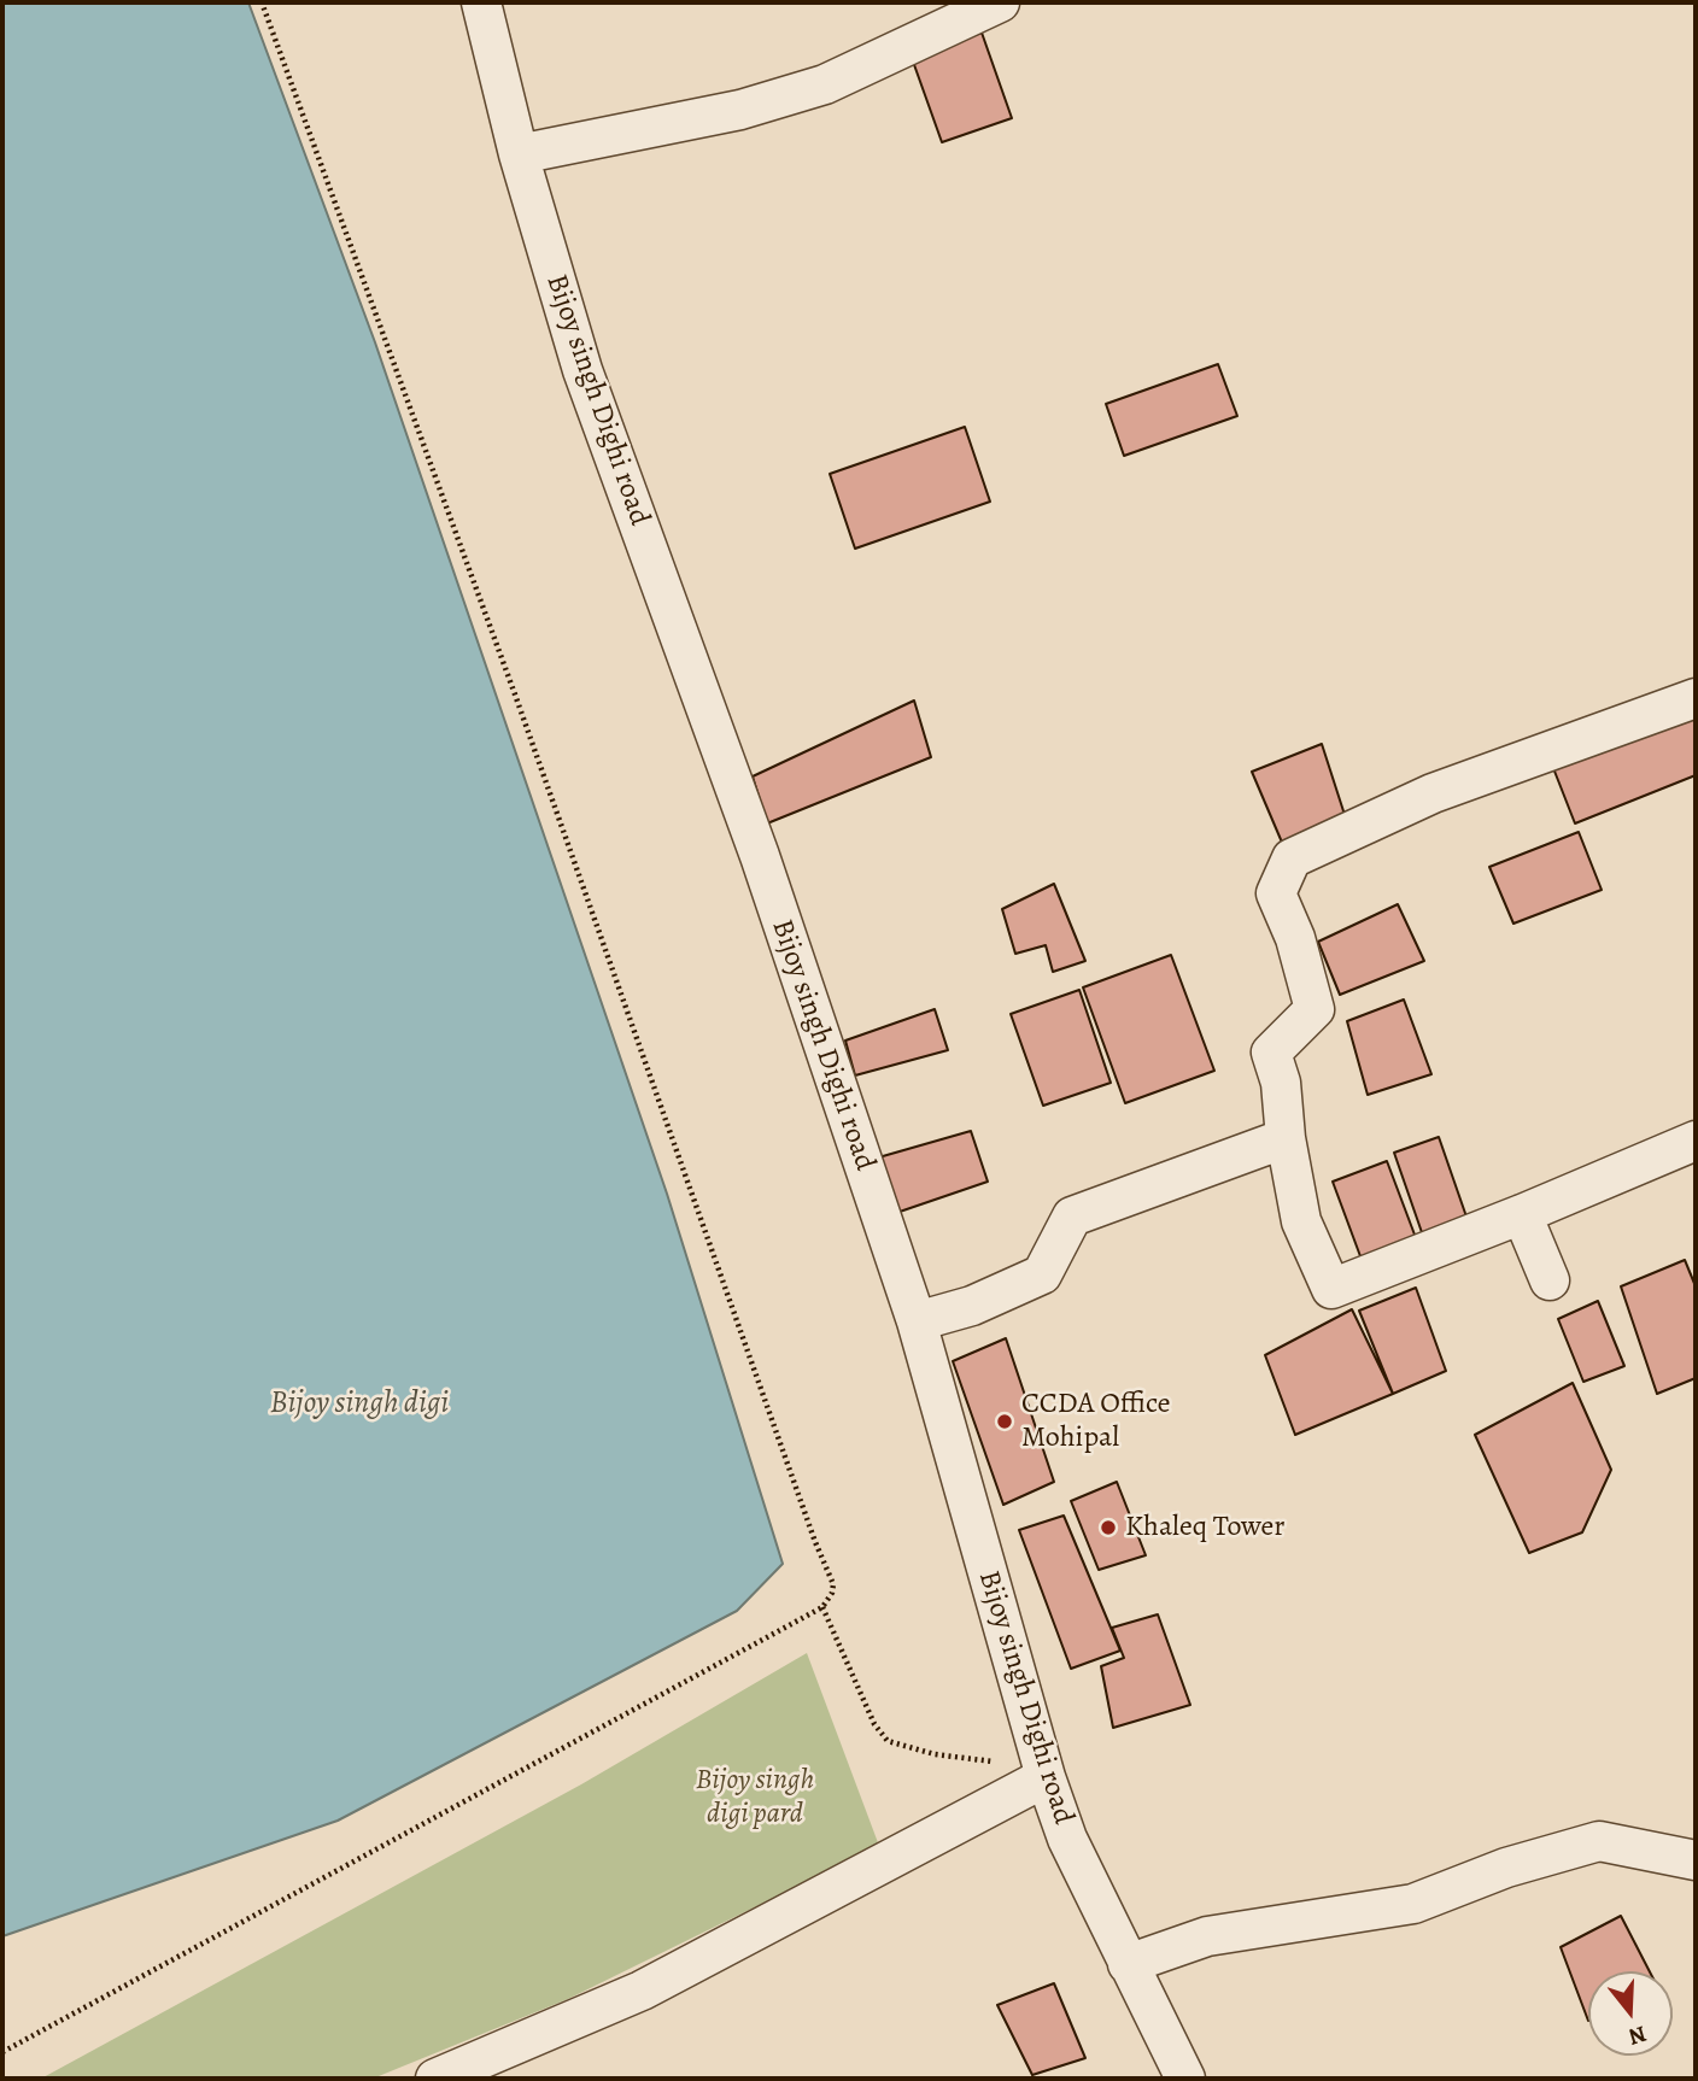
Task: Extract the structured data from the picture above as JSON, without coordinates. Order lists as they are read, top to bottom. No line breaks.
{"streets":{"street":["Bijoy singh Dighi road"]},"water":["Bijoy singh digi"],"parks":["Bijoy singh digi pard"],"places":["CCDA Office Mohipal","Khaleq Tower"],"north":"bottom"}
